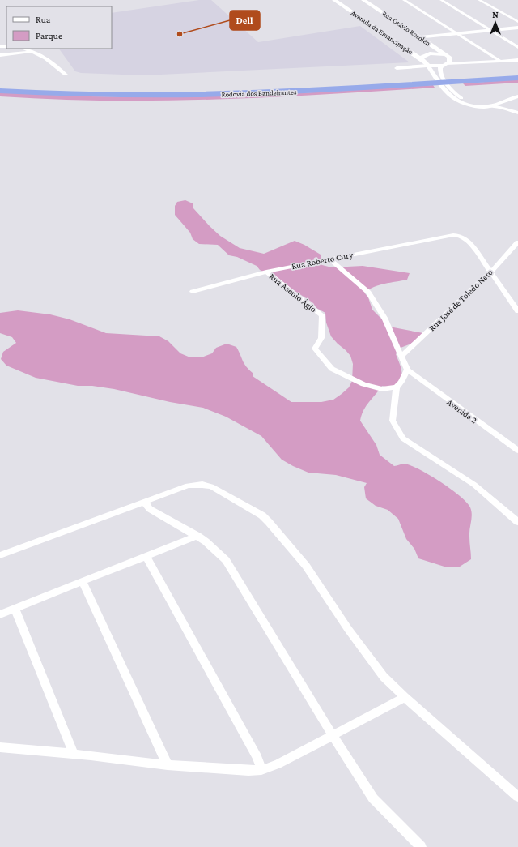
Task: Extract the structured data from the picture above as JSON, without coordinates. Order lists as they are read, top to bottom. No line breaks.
{"streets":{"highway":["Rodovia dos Bandeirantes"],"street":["Rua Otávio Rosolén","Avenida da Emancipação","Rua Roberto Cury","Rua Asenio Ágio","Rua José de Toledo Neto","Avenida 2"]},"crossings":[["Rua Roberto Cury","Rua Asenio Ágio"],["Rua Roberto Cury","Rua José de Toledo Neto"]],"places":["Dell"],"legend":["Rua","Parque"],"north":"top"}
